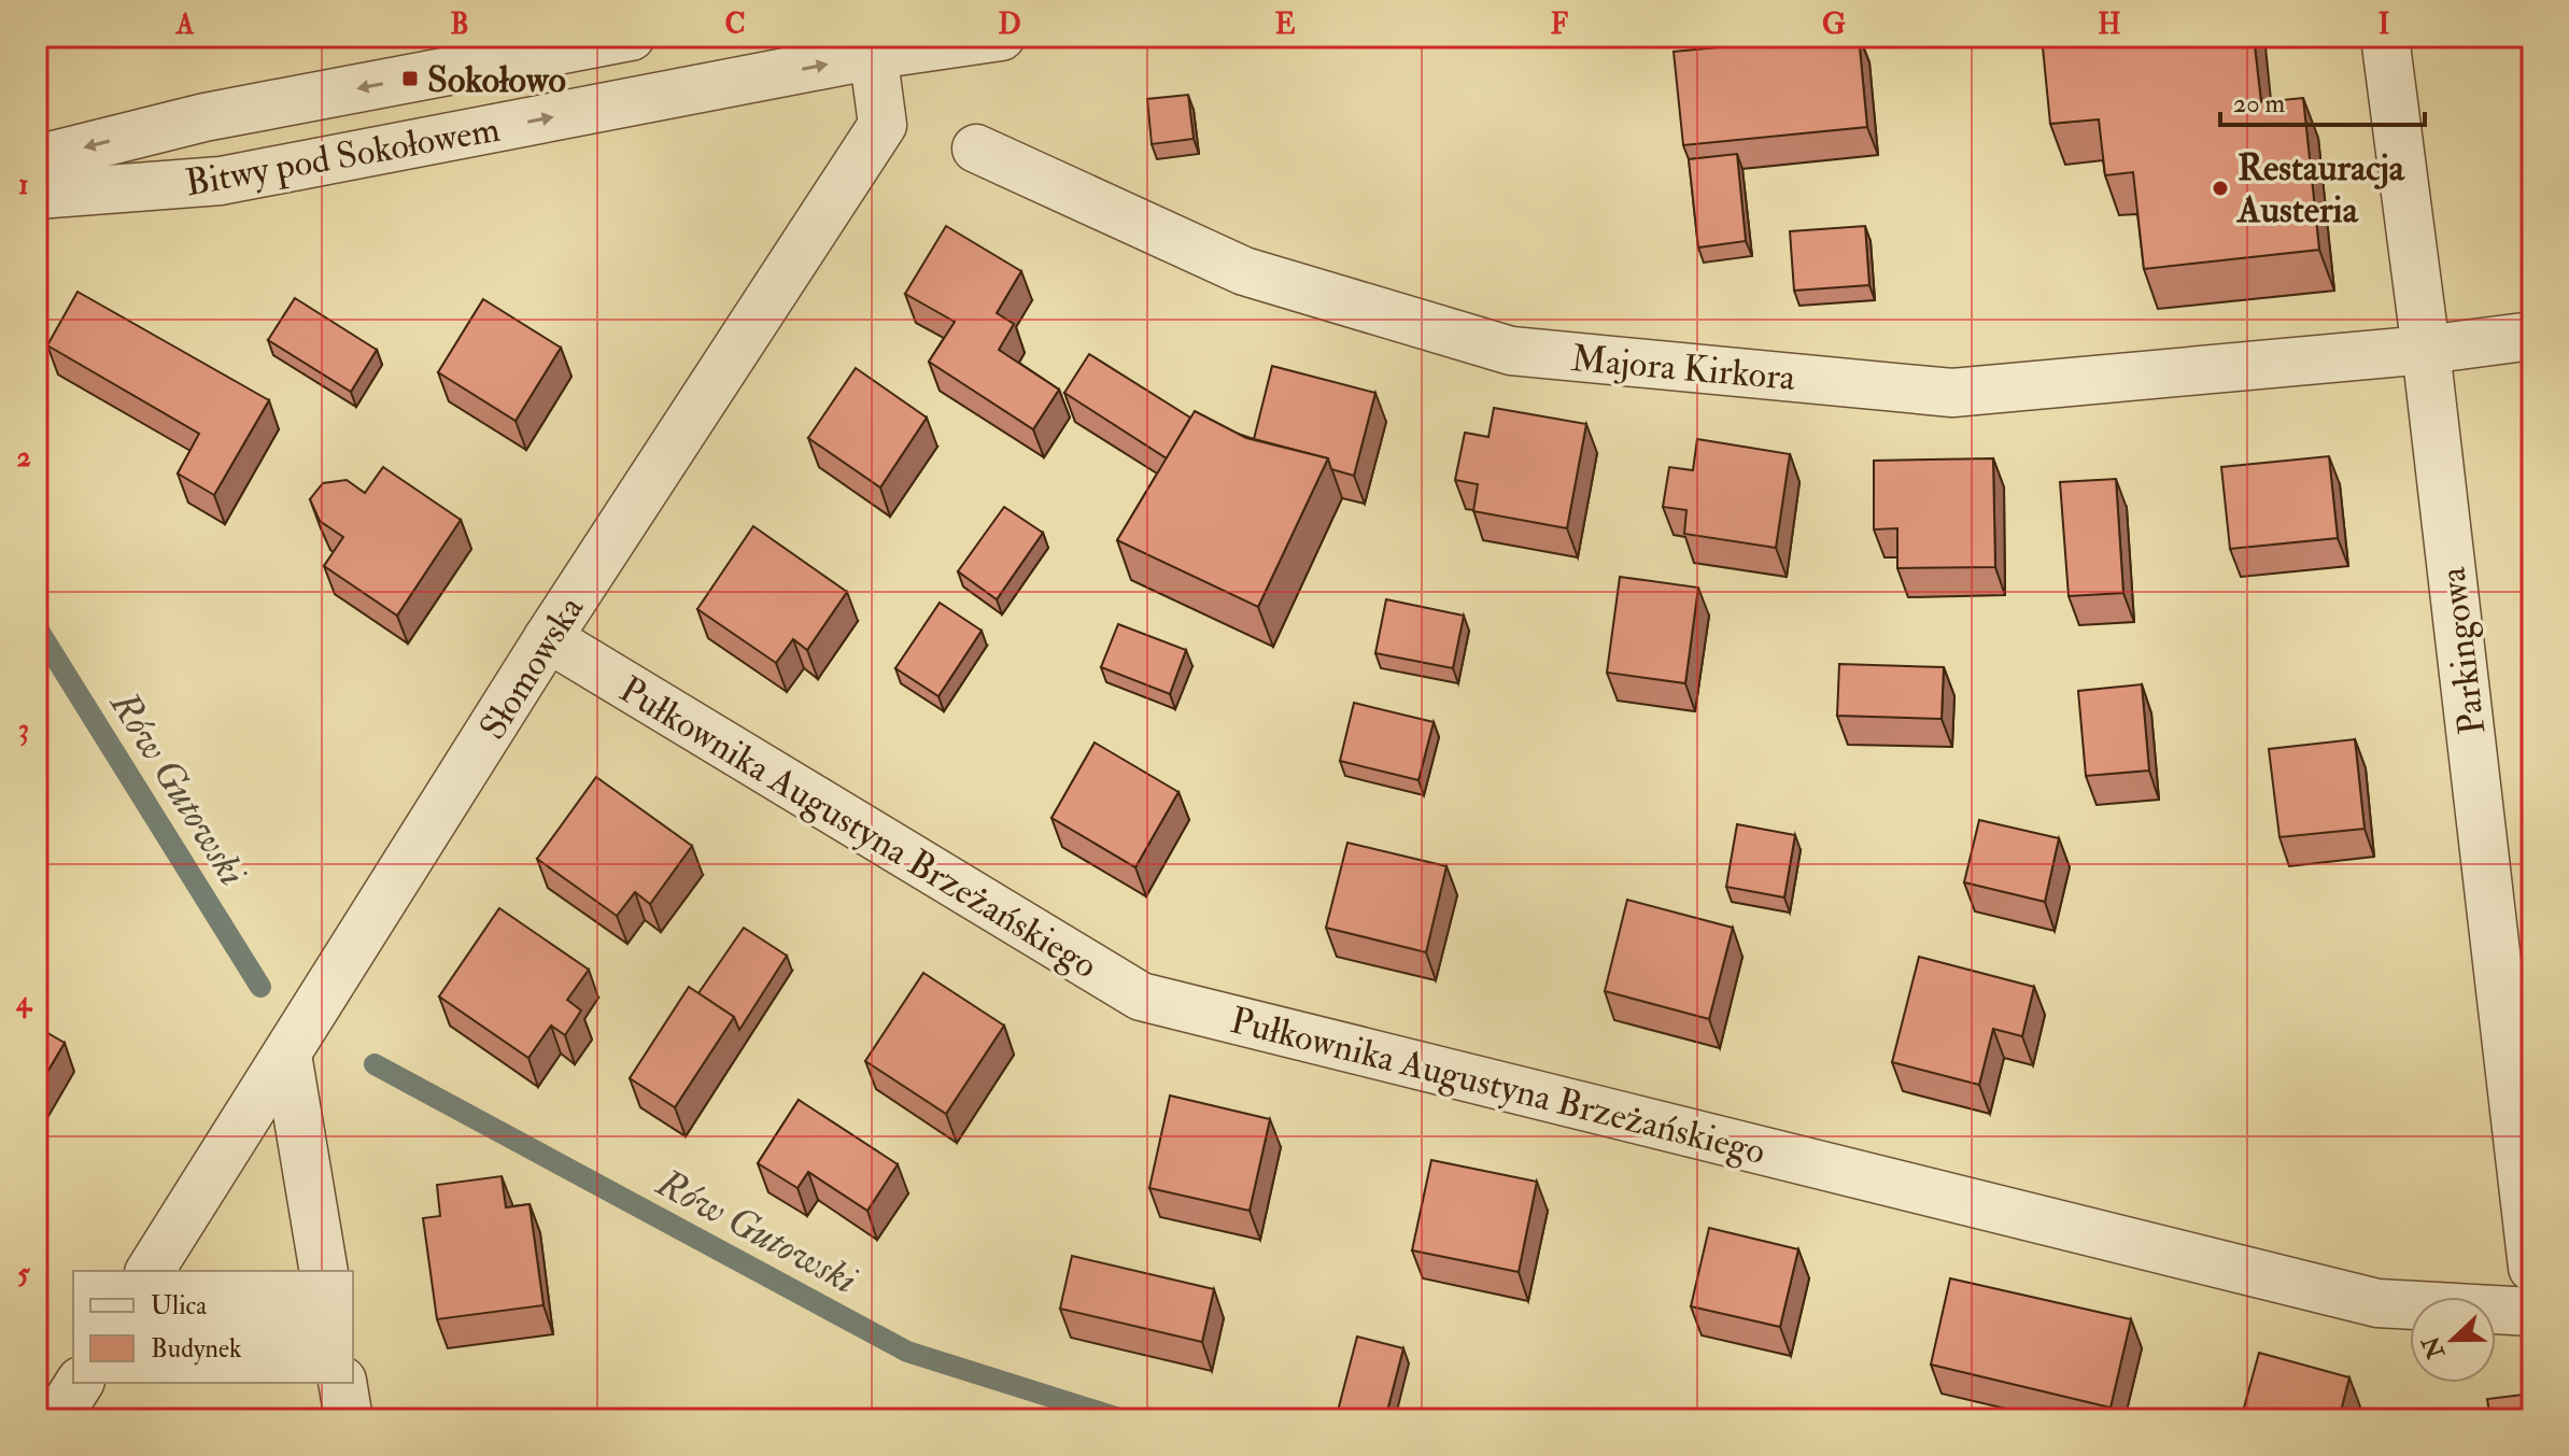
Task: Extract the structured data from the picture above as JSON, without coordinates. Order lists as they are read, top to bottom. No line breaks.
{"streets":{"street":["Bitwy pod Sokołowem","Majora Kirkora","Parkingowa","Słomowska","Pułkownika Augustyna Brzeżańskiego"]},"crossings":[["Bitwy pod Sokołowem","Słomowska"],["Majora Kirkora","Parkingowa"],["Słomowska","Pułkownika Augustyna Brzeżańskiego"]],"water":["Rów Gutowski"],"places":{"transit":["Sokołowo"],"other":["Restauracja Austeria"]},"legend":["Ulica","Budynek"],"scale_bar":"20 m","north":"left","grid":{"columns":["A","B","C","D","E","F","G","H","I"],"rows":["1","2","3","4","5"]}}
